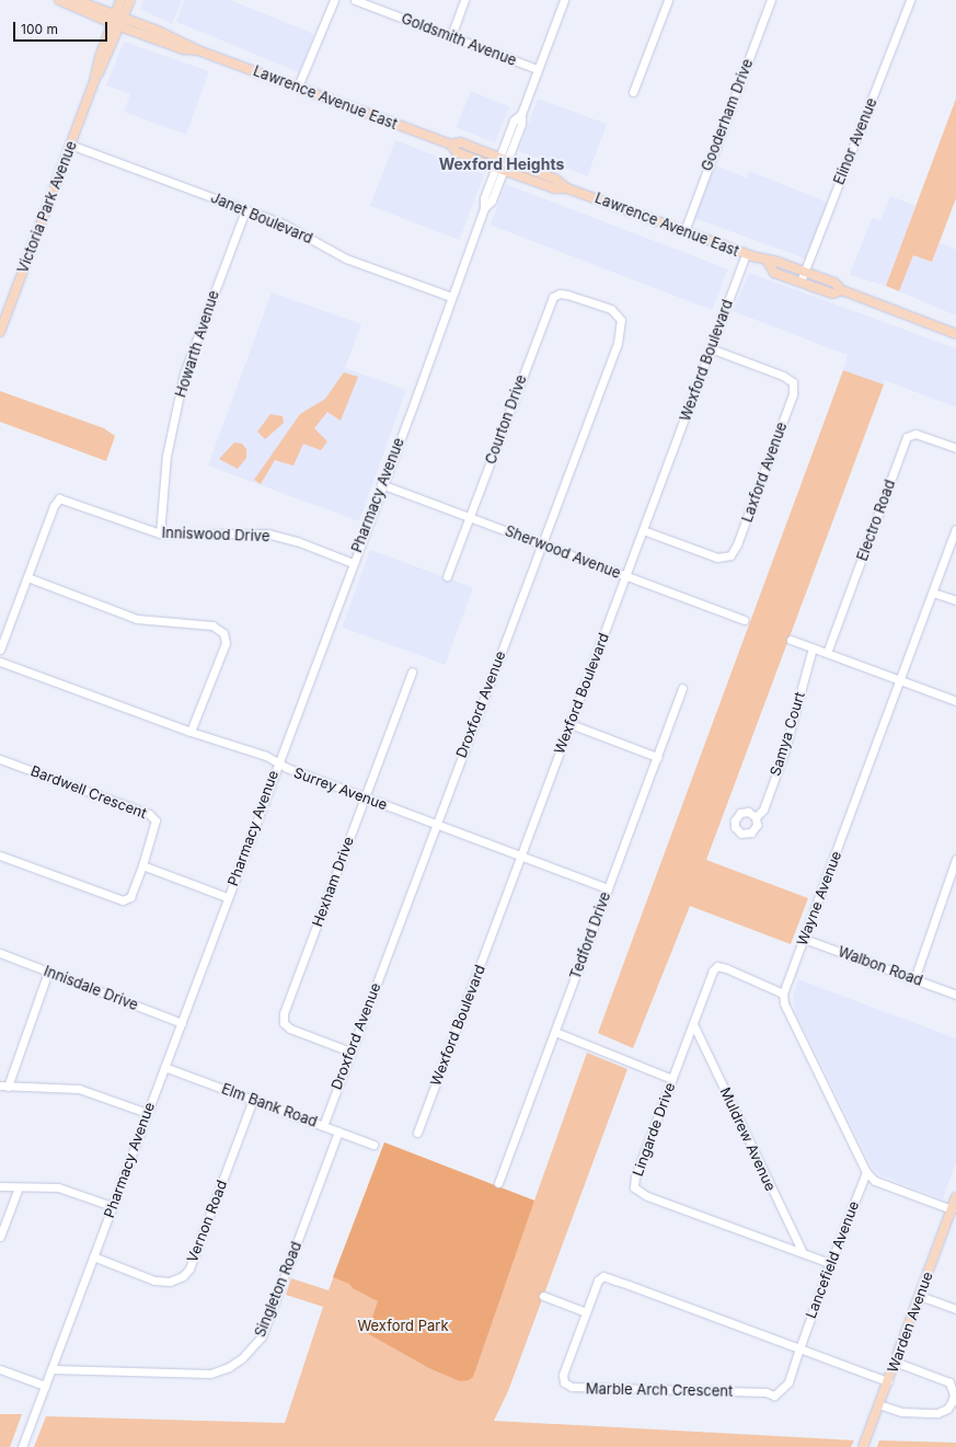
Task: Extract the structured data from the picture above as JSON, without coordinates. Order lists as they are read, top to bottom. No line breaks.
{"streets":{"main road":["Lawrence Avenue East","Victoria Park Avenue","Warden Avenue"],"street":["Goldsmith Avenue","Gooderham Drive","Elinor Avenue","Janet Boulevard","Howarth Avenue","Wexford Boulevard","Courton Drive","Laxford Avenue","Pharmacy Avenue","Electro Road","Inniswood Drive","Sherwood Avenue","Droxford Avenue","Samya Court","Surrey Avenue","Bardwell Crescent","Hexham Drive","Wayne Avenue","Tedford Drive","Walbon Road","Innisdale Drive","Elm Bank Road","Lingarde Drive","Muldrew Avenue","Vernon Road","Lancefield Avenue","Singleton Road","Marble Arch Crescent"]},"crossings":[["Goldsmith Avenue","Pharmacy Avenue"],["Lawrence Avenue East","Gooderham Drive"],["Lawrence Avenue East","Elinor Avenue"],["Lawrence Avenue East","Victoria Park Avenue"],["Lawrence Avenue East","Wexford Boulevard"],["Lawrence Avenue East","Pharmacy Avenue"],["Victoria Park Avenue","Janet Boulevard"],["Janet Boulevard","Howarth Avenue"],["Janet Boulevard","Pharmacy Avenue"],["Howarth Avenue","Inniswood Drive"],["Wexford Boulevard","Laxford Avenue"],["Wexford Boulevard","Sherwood Avenue"],["Wexford Boulevard","Surrey Avenue"],["Courton Drive","Sherwood Avenue"],["Courton Drive","Droxford Avenue"],["Pharmacy Avenue","Inniswood Drive"],["Pharmacy Avenue","Sherwood Avenue"],["Pharmacy Avenue","Surrey Avenue"],["Pharmacy Avenue","Innisdale Drive"],["Pharmacy Avenue","Elm Bank Road"],["Pharmacy Avenue","Vernon Road"],["Pharmacy Avenue","Singleton Road"],["Sherwood Avenue","Droxford Avenue"],["Droxford Avenue","Surrey Avenue"],["Droxford Avenue","Hexham Drive"],["Droxford Avenue","Elm Bank Road"],["Surrey Avenue","Hexham Drive"],["Surrey Avenue","Tedford Drive"],["Wayne Avenue","Walbon Road"],["Wayne Avenue","Lingarde Drive"],["Elm Bank Road","Vernon Road"],["Elm Bank Road","Singleton Road"],["Lingarde Drive","Muldrew Avenue"],["Lingarde Drive","Lancefield Avenue"],["Lancefield Avenue","Marble Arch Crescent"],["Warden Avenue","Marble Arch Crescent"]],"districts":["Wexford Heights"],"parks":["Wexford Park"],"scale_bar":"100 m"}
